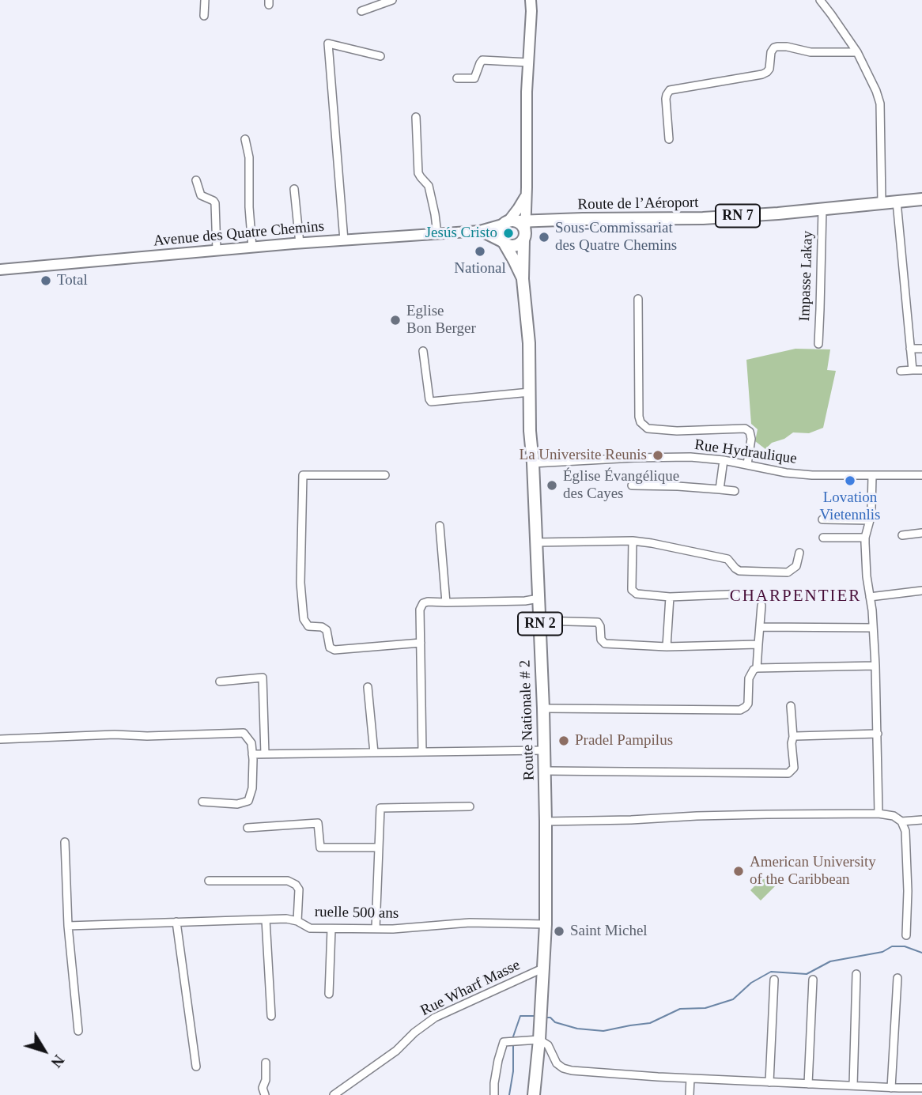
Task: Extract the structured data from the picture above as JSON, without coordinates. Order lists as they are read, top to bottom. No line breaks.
{"streets":{"main road":["Route de l’Aéroport","RN 7","Avenue des Quatre Chemins","RN 2","Route Nationale # 2"],"street":["Impasse Lakay","Rue Hydraulique","ruelle 500 ans","Rue Wharf Masse"]},"crossings":[["Route de l’Aéroport","Avenue des Quatre Chemins"],["Route de l’Aéroport","Impasse Lakay"],["Route de l’Aéroport","Route Nationale # 2"],["Avenue des Quatre Chemins","Route Nationale # 2"],["Rue Hydraulique","Route Nationale # 2"],["Route Nationale # 2","ruelle 500 ans"],["Route Nationale # 2","Rue Wharf Masse"]],"districts":["CHARPENTIER"],"places":["Jesús Cristo","Sous-Commissariat des Quatre Chemins","National","Total","Eglise Bon Berger","La Universite Reunis","Lovation Vietennlis","Église Évangélique des Cayes","Pradel Pampilus","American University of the Caribbean","Saint Michel"],"north":"bottom right"}
